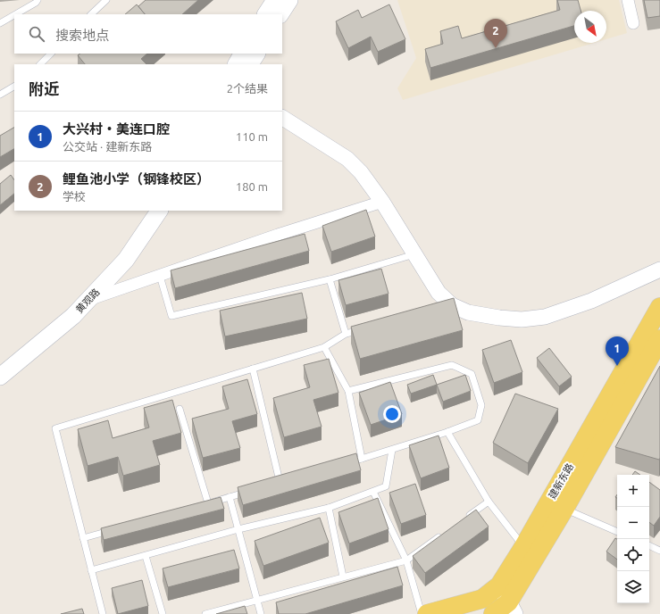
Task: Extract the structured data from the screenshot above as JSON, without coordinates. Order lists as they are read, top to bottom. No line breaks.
{"streets":{"main road":["黄观路","建新东路"]},"north":"bottom right","page":{"search":"搜索地点","pins":["2","1"],"heading":["附近","2个结果"],"list":[{"mark":"1","name":"大兴村‧美连口腔","note":"公交站 · 建新东路","value":"110 m"},{"mark":"2","name":"鲤鱼池小学（钢锋校区）","note":"学校","value":"180 m"}],"map_buttons":["+","−"]}}
